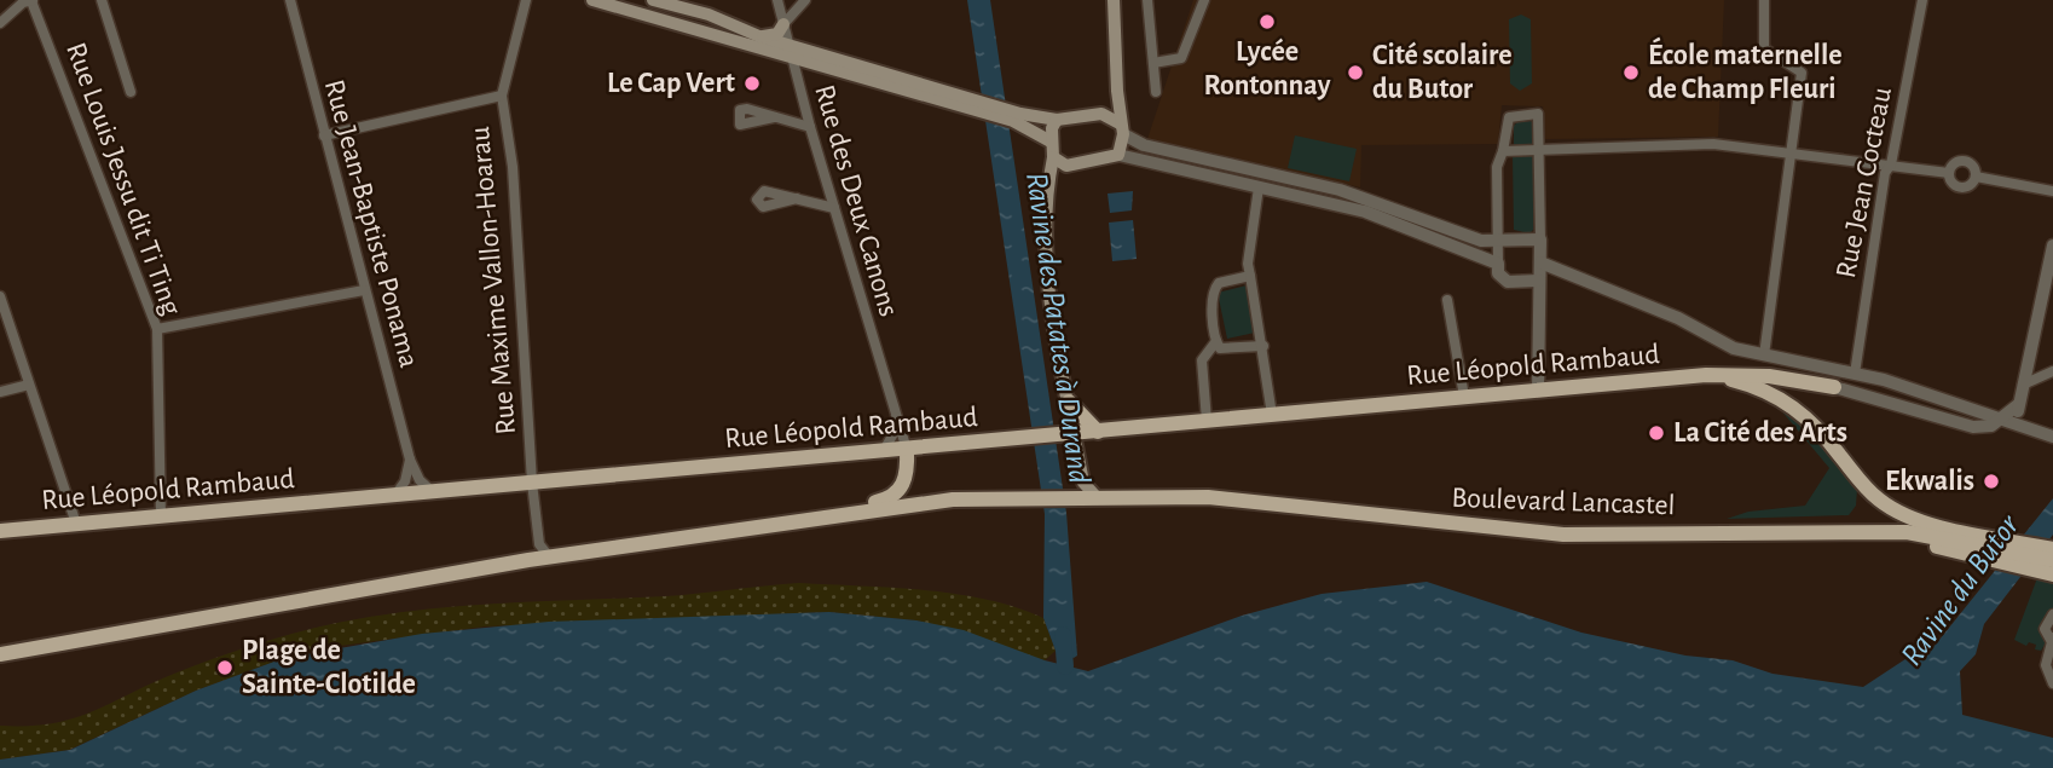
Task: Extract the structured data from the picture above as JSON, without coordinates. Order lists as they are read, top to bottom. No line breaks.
{"streets":{"main road":["Rue Léopold Rambaud","Boulevard Lancastel"],"street":["Rue Louis Jessu dit Ti Ting","Rue Jean Cocteau","Rue des Deux Canons","Rue Jean-Baptiste Ponama","Rue Maxime Vallon-Hoarau"]},"crossings":[["Rue Louis Jessu dit Ti Ting","Rue Léopold Rambaud"],["Rue Jean Cocteau","Rue Léopold Rambaud"],["Rue des Deux Canons","Rue Léopold Rambaud"],["Rue Jean-Baptiste Ponama","Rue Léopold Rambaud"],["Rue Maxime Vallon-Hoarau","Rue Léopold Rambaud"]],"water":["Ravine des Patates à Durand","Ravine du Butor"],"places":["Lycée Rontonnay","Cité scolaire du Butor","École maternelle de Champ Fleuri","Le Cap Vert","La Cité des Arts","Ekwalis","Plage de Sainte-Clotilde"]}
